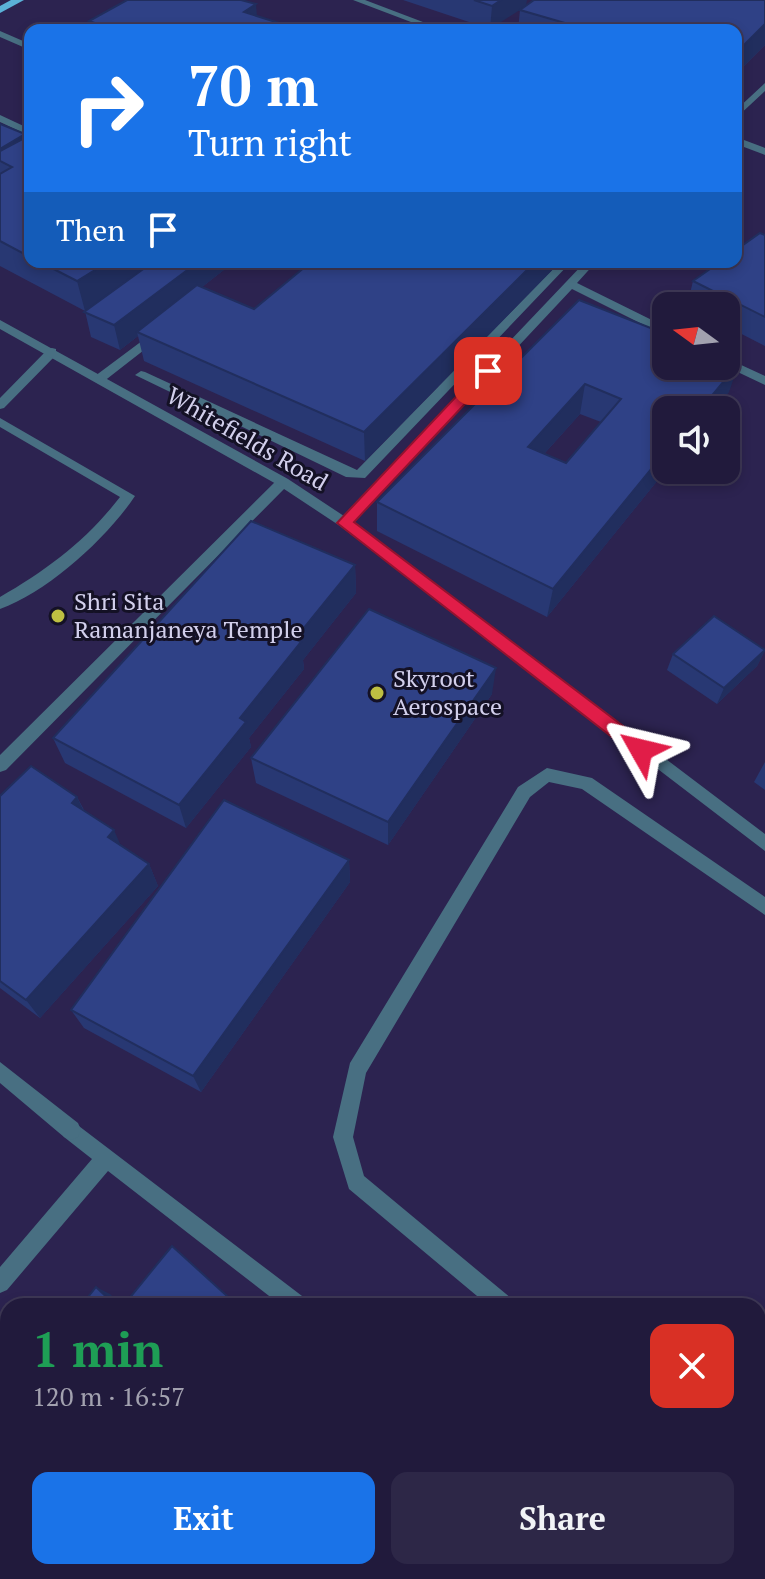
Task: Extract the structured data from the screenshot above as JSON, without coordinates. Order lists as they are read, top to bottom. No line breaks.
{"streets":{"street":["Whitefields Road"]},"places":["Shri Sita Ramanjaneya Temple","Skyroot Aerospace"],"north":"left","page":{"turn":["70 m","Turn right"],"then":"Then","heading":["1 min","120 m · 16:57"],"buttons":["Exit","Share"]}}
